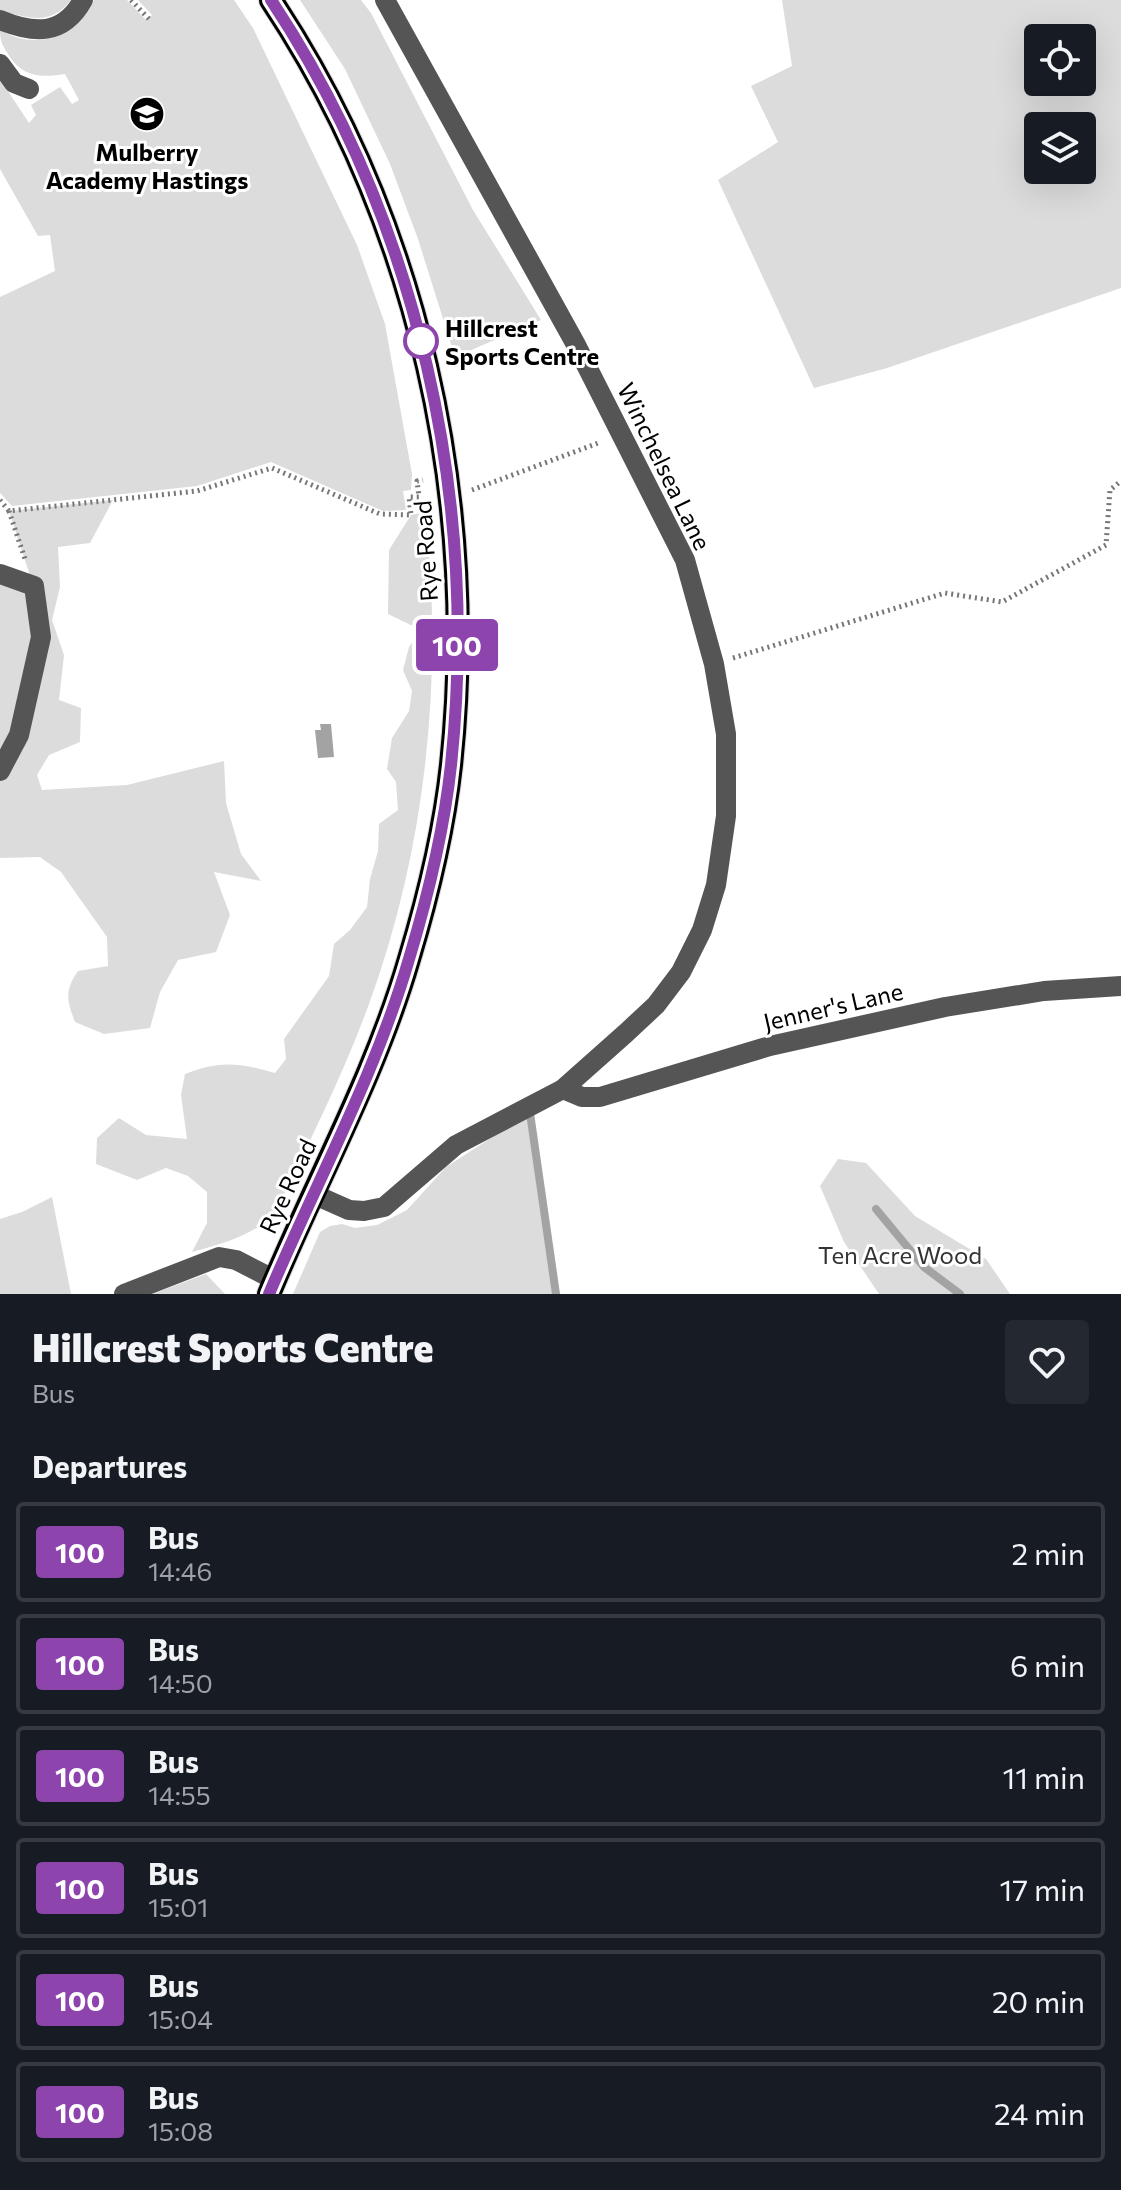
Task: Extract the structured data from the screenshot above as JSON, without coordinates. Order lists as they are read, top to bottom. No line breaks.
{"streets":{"highway":["Rye Road"],"street":["Winchelsea Lane","Jenner's Lane"]},"crossings":[["Winchelsea Lane","Rye Road"],["Winchelsea Lane","Jenner's Lane"]],"parks":["Ten Acre Wood"],"places":{"school or university":["Mulberry Academy Hastings"],"other":["Hillcrest Sports Centre"]},"lines":["bus line 100"],"page":{"on_map":"100","heading":[["Hillcrest Sports Centre","Bus"],"Departures"],"list":[{"mark":"100","name":"Bus","note":"14:46","value":"2 min"},{"mark":"100","name":"Bus","note":"14:50","value":"6 min"},{"mark":"100","name":"Bus","note":"14:55","value":"11 min"},{"mark":"100","name":"Bus","note":"15:01","value":"17 min"},{"mark":"100","name":"Bus","note":"15:04","value":"20 min"},{"mark":"100","name":"Bus","note":"15:08","value":"24 min"}]}}
